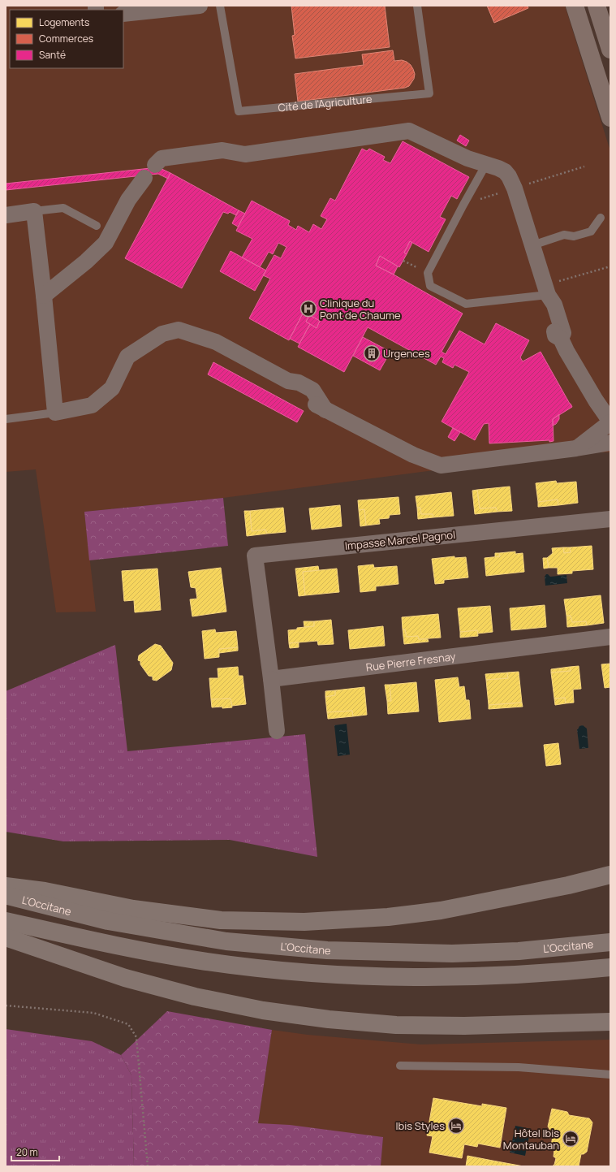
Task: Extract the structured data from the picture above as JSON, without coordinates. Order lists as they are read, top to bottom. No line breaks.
{"streets":{"highway":["L'Occitane"],"street":["Impasse Marcel Pagnol","Rue Pierre Fresnay"],"lane":["Cité de l'Agriculture"]},"crossings":[["Impasse Marcel Pagnol","Rue Pierre Fresnay"]],"places":{"hospital":["Clinique du Pont de Chaume"],"building":["Urgences"],"hotel":["Ibis Styles","Hôtel Ibis Montauban"]},"legend":["Logements","Commerces","Santé"],"scale_bar":"20 m"}
